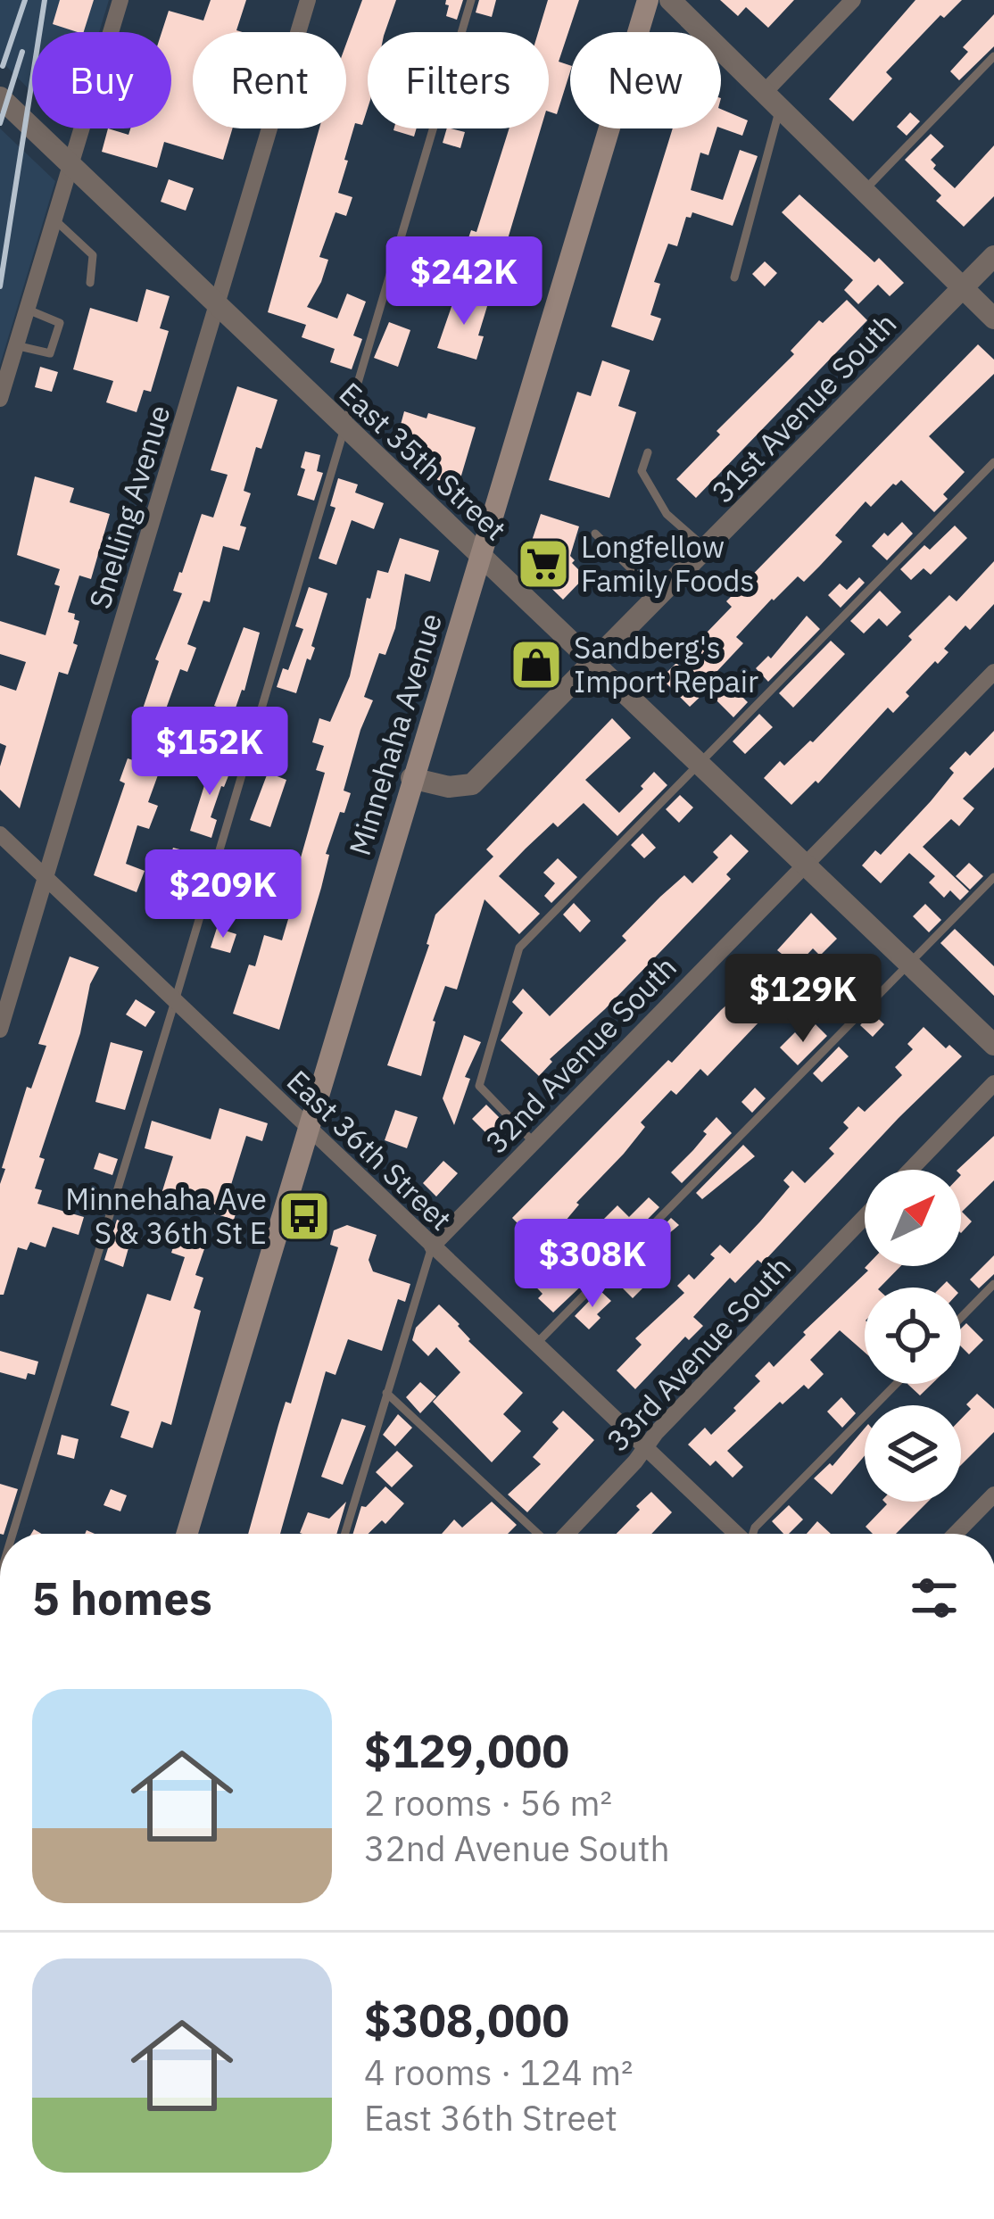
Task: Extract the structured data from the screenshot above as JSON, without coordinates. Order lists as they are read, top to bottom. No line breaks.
{"streets":{"main road":["Minnehaha Avenue"],"street":["31st Avenue South","East 35th Street","Snelling Avenue","32nd Avenue South","East 36th Street","33rd Avenue South"]},"crossings":[["31st Avenue South","East 35th Street"],["31st Avenue South","Minnehaha Avenue"],["East 35th Street","Snelling Avenue"],["East 35th Street","Minnehaha Avenue"],["East 35th Street","32nd Avenue South"],["Snelling Avenue","East 36th Street"],["Minnehaha Avenue","East 36th Street"],["32nd Avenue South","East 36th Street"],["East 36th Street","33rd Avenue South"]],"places":{"supermarket":["Longfellow Family Foods"],"shop":["Sandberg's Import Repair"],"bus stop":["Minnehaha Ave S & 36th St E"]},"north":"top right","page":{"chip":["Buy","Rent","Filters","New"],"price":["$242K","$152K","$209K","$129K","$308K"],"heading":"5 homes","list":[{"name":"$129,000","note":"2 rooms · 56 m² · 32nd Avenue South"},{"name":"$308,000","note":"4 rooms · 124 m² · East 36th Street"}]}}
